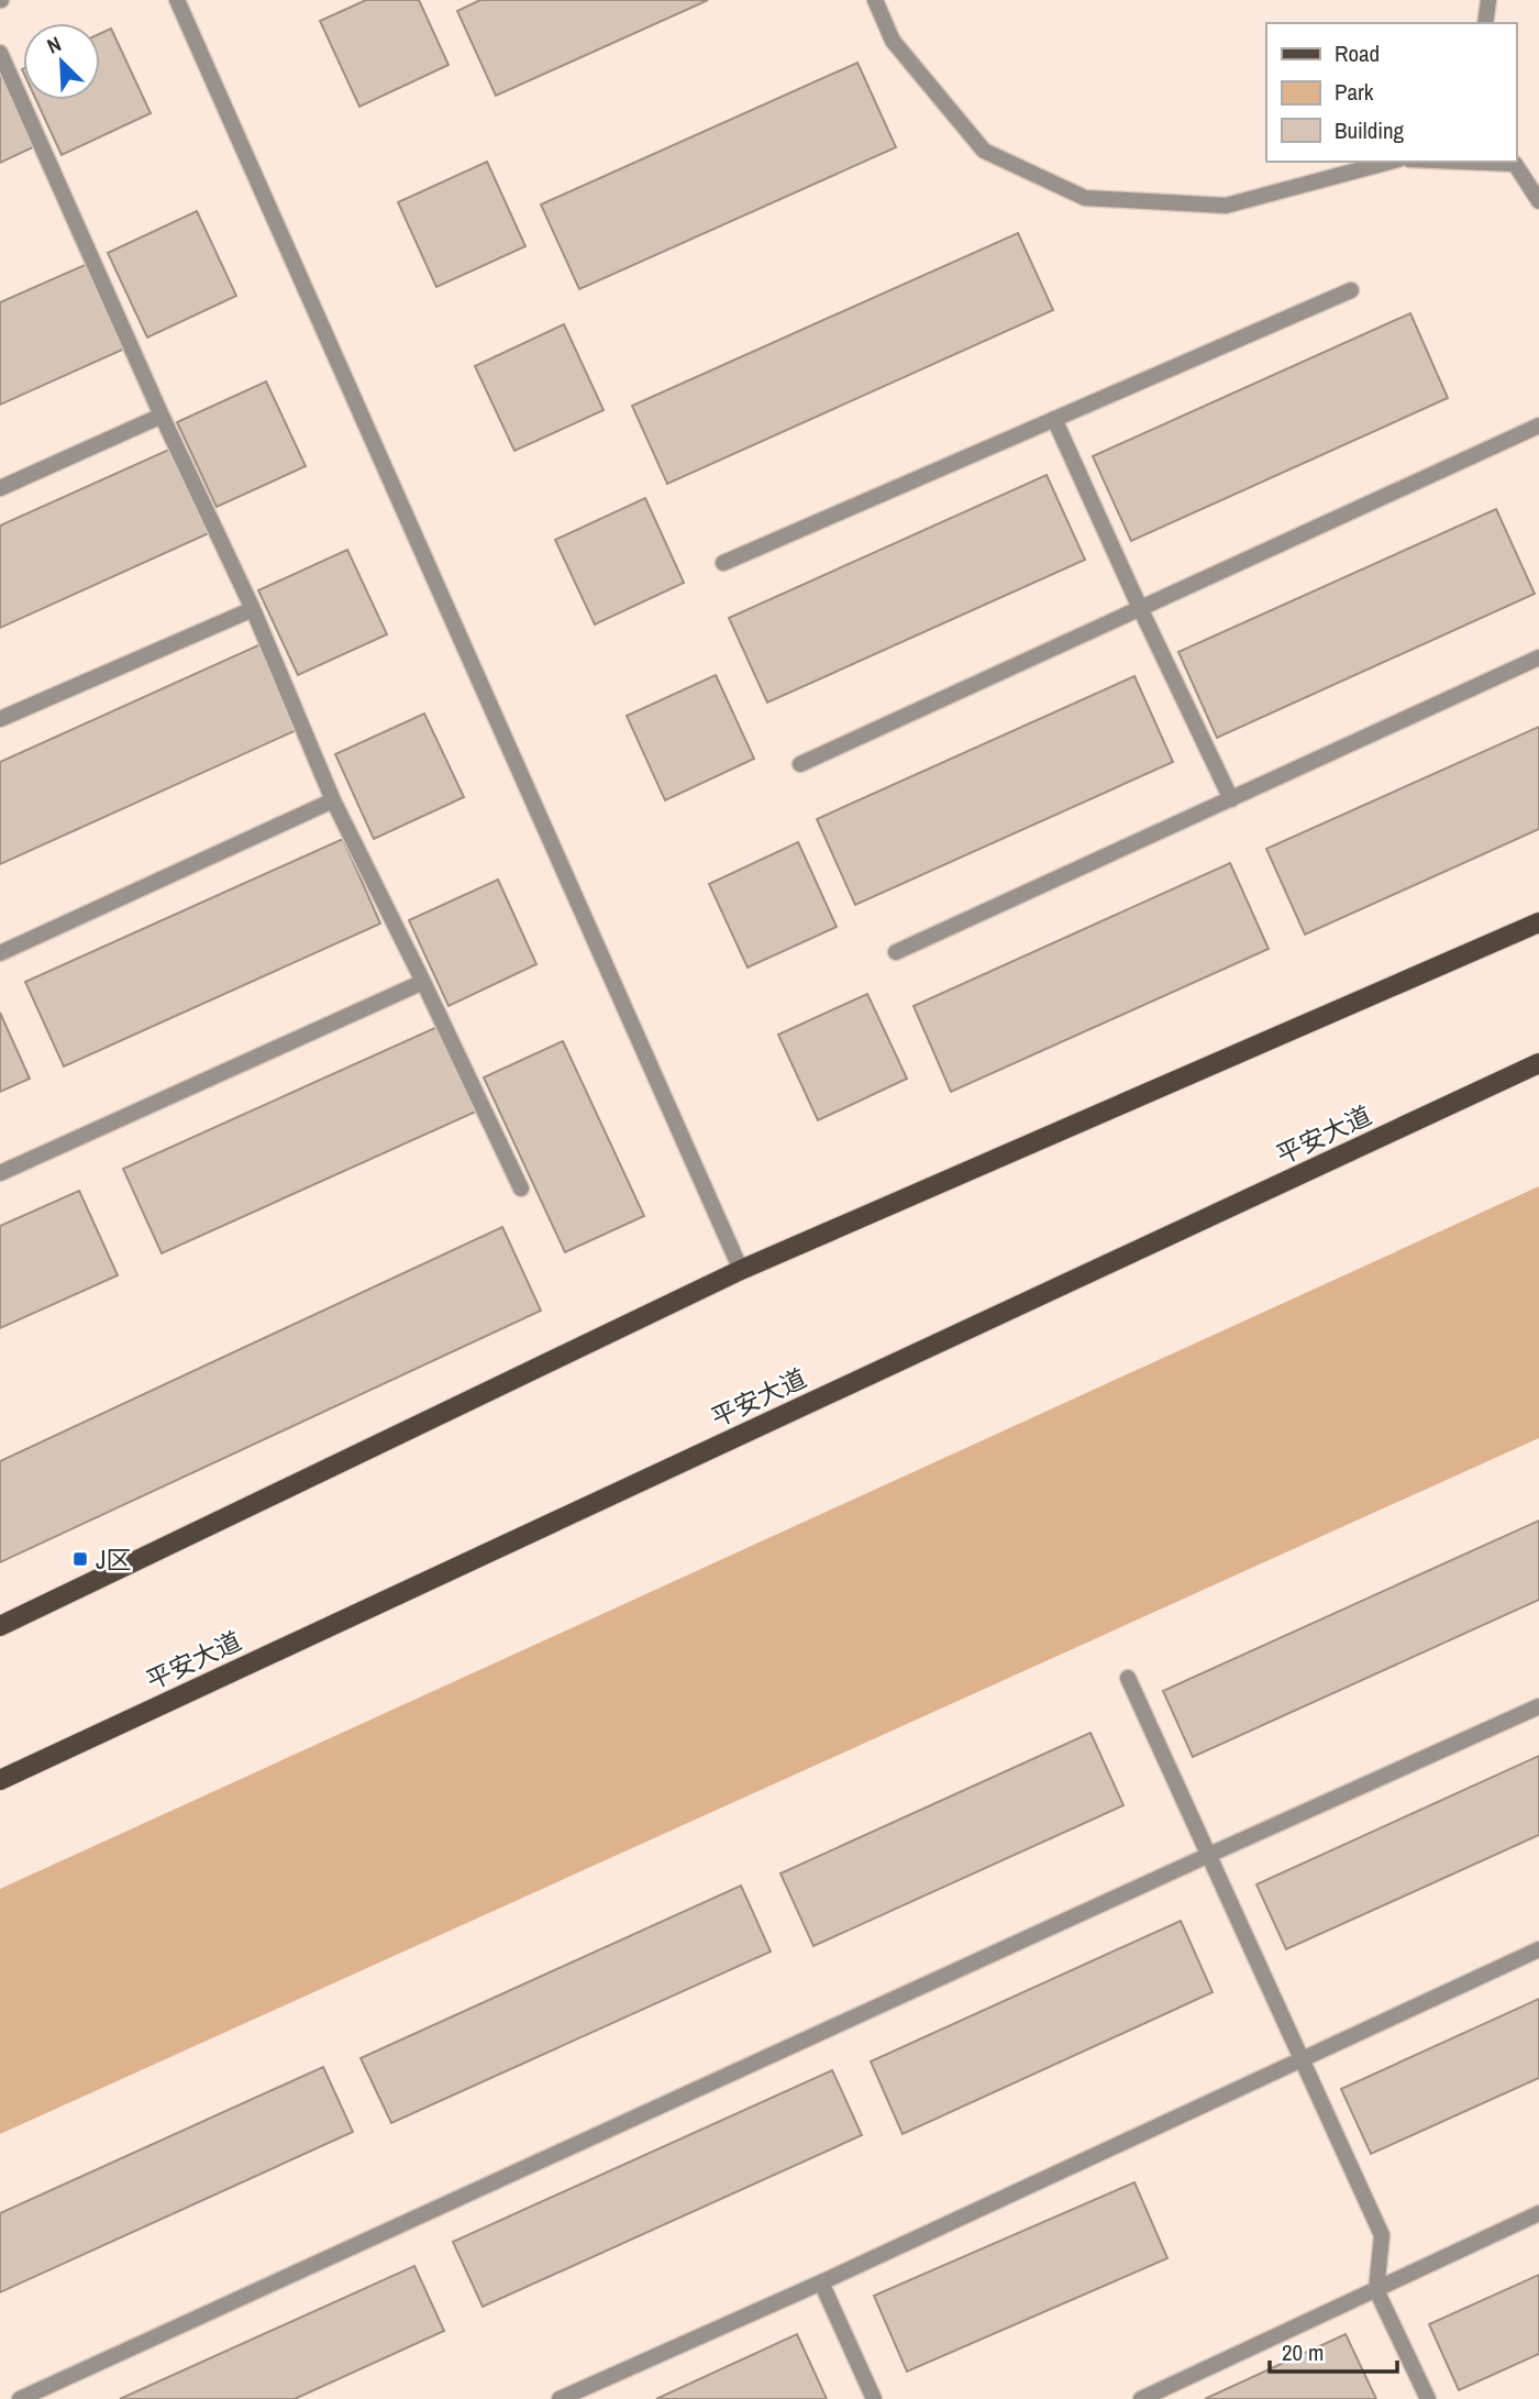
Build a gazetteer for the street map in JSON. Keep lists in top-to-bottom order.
{
  "streets": {
    "main road": ["平安大道"]
  },
  "places": {
    "transit": ["J区"]
  },
  "legend": ["Road", "Park", "Building"],
  "scale_bar": "20 m",
  "north": "top left"
}
